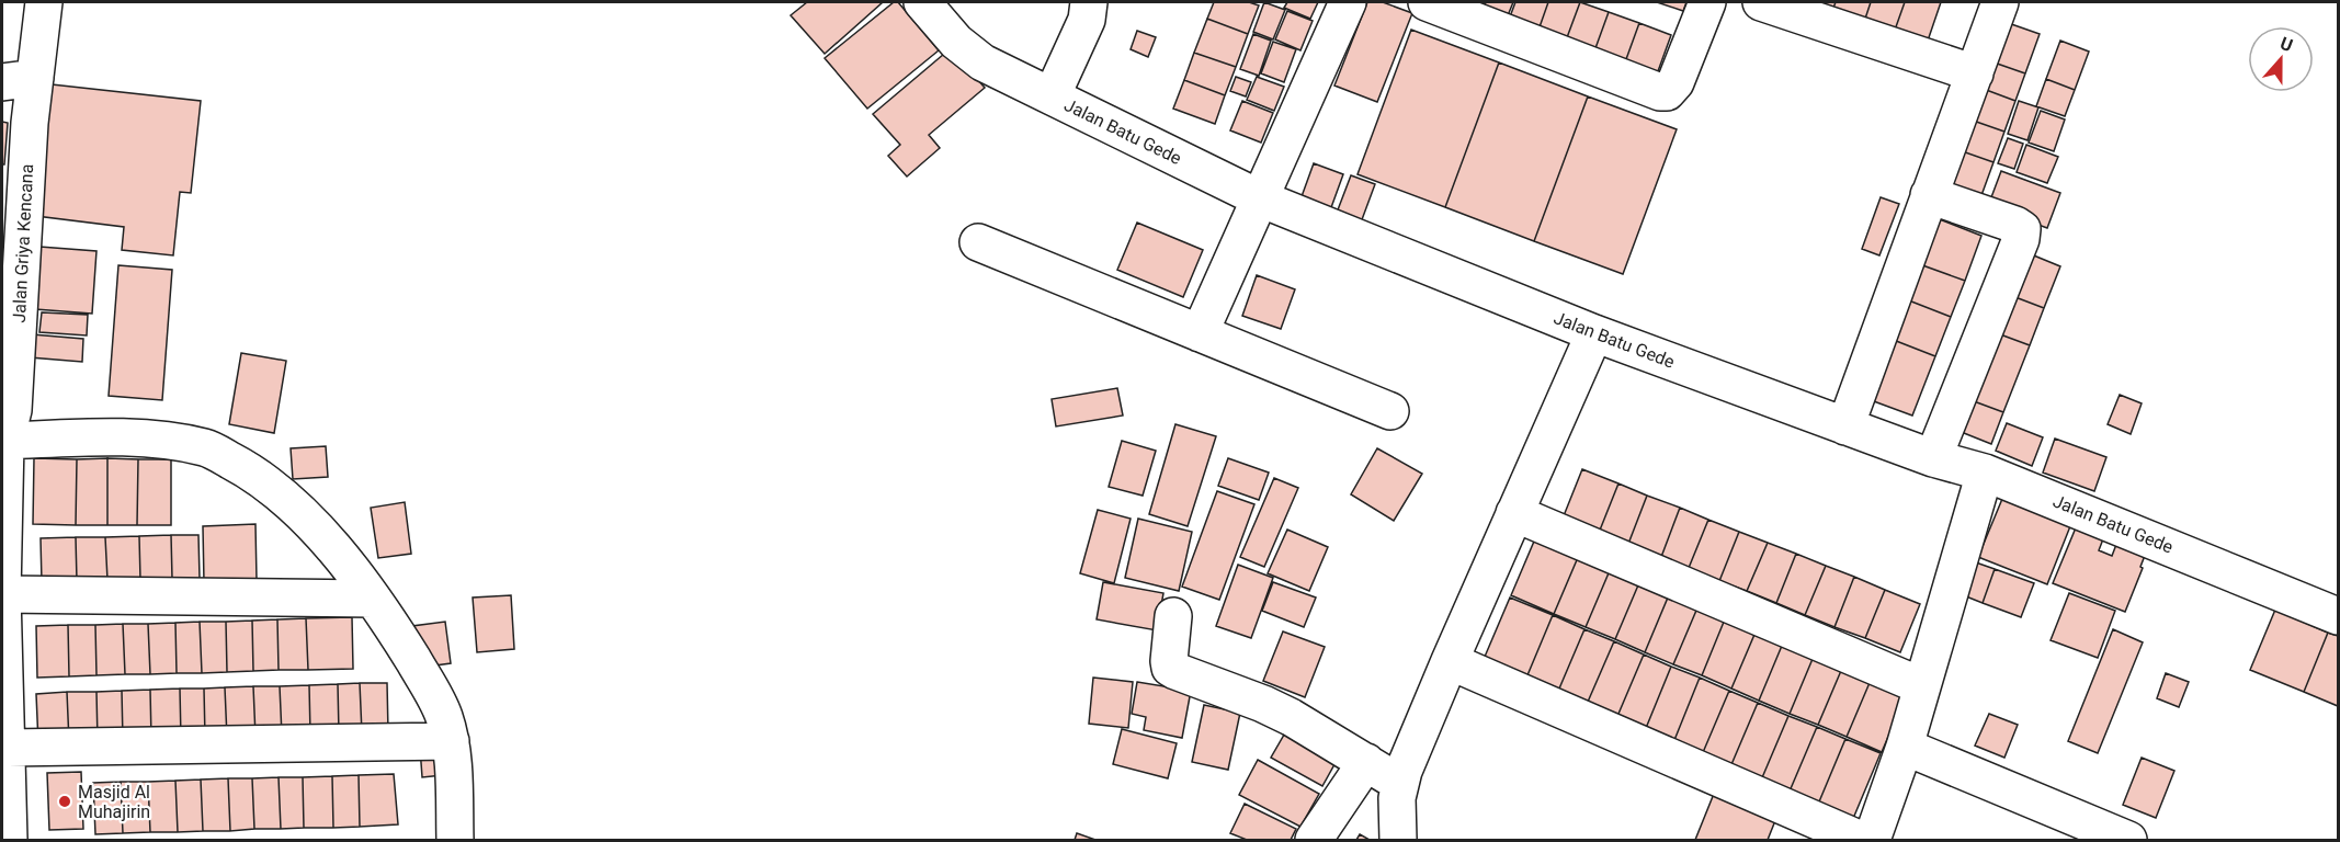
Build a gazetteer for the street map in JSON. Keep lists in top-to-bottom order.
{
  "streets": {
    "street": ["Jalan Batu Gede", "Jalan Griya Kencana"]
  },
  "places": ["Masjid Al Muhajirin"],
  "north": "top"
}
